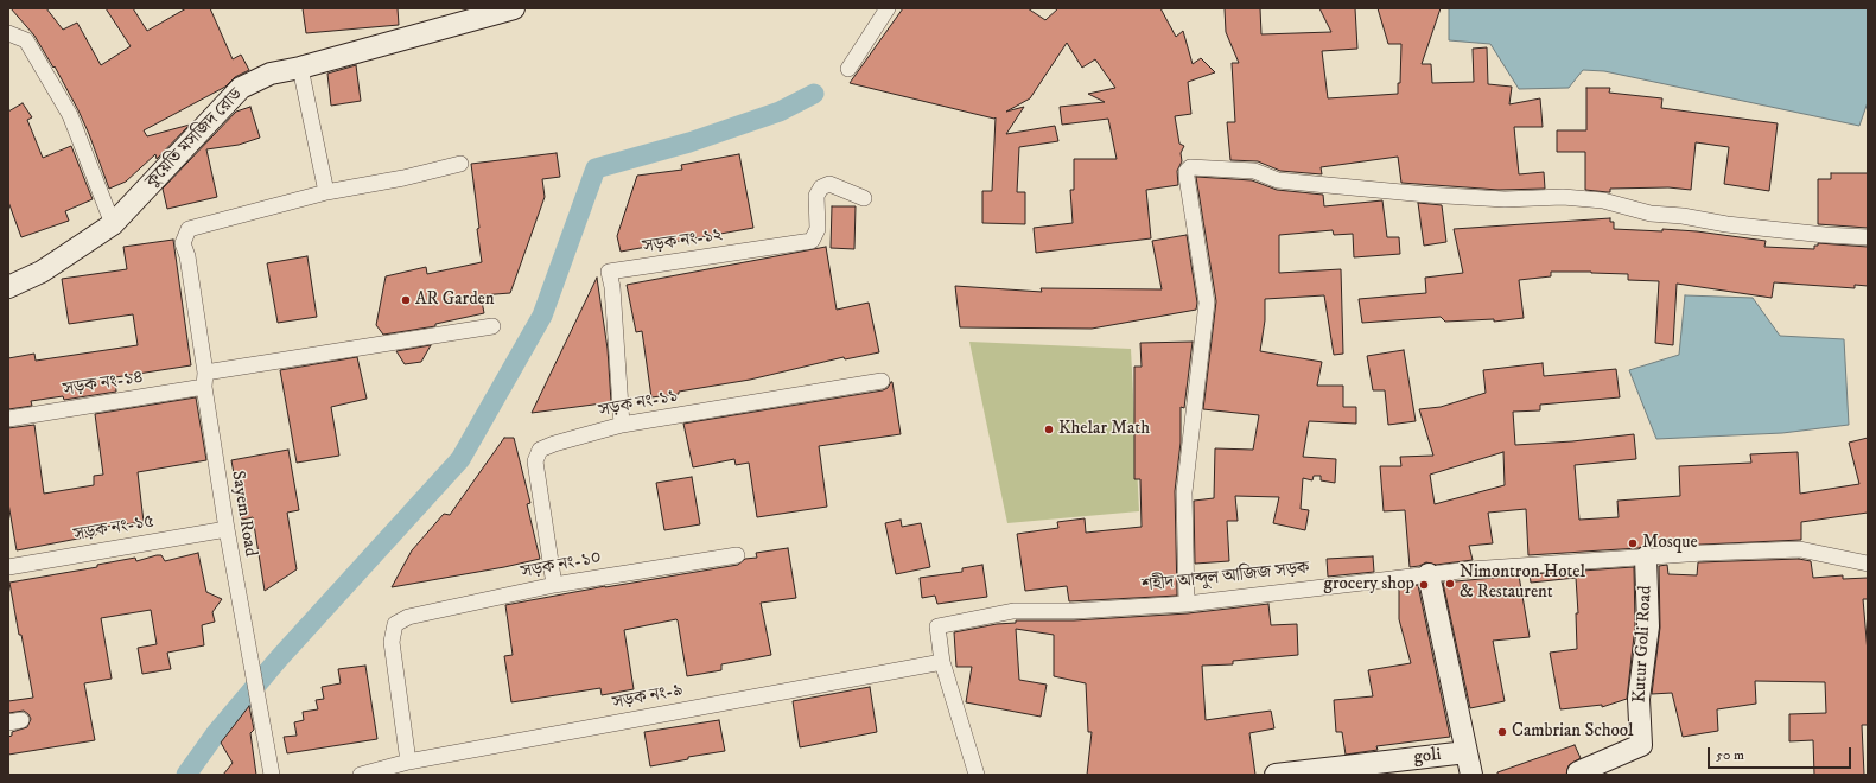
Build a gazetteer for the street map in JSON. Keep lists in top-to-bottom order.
{
  "streets": {
    "street": [
      "কুয়েতি মসজিদ রোড",
      "সড়ক নং-১২",
      "সড়ক নং-১৪",
      "সড়ক নং-১১",
      "Sayem Road",
      "সড়ক নং-১৫",
      "সড়ক নং-১০",
      "শহীদ আব্দুল আজিজ সড়ক",
      "Kutur Goli Road",
      "সড়ক নং-৯",
      "goli"
    ]
  },
  "crossings": [
    ["সড়ক নং-১২", "সড়ক নং-১১"],
    ["সড়ক নং-১৪", "Sayem Road"],
    ["সড়ক নং-১১", "সড়ক নং-১০"],
    ["Sayem Road", "সড়ক নং-১৫"],
    ["সড়ক নং-১০", "সড়ক নং-৯"],
    ["শহীদ আব্দুল আজিজ সড়ক", "Kutur Goli Road"],
    ["শহীদ আব্দুল আজিজ সড়ক", "সড়ক নং-৯"]
  ],
  "places": [
    "AR Garden",
    "Khelar Math",
    "Mosque",
    "Nimontron Hotel & Restaurent",
    "grocery shop",
    "Cambrian School"
  ],
  "scale_bar": "50 m"
}
